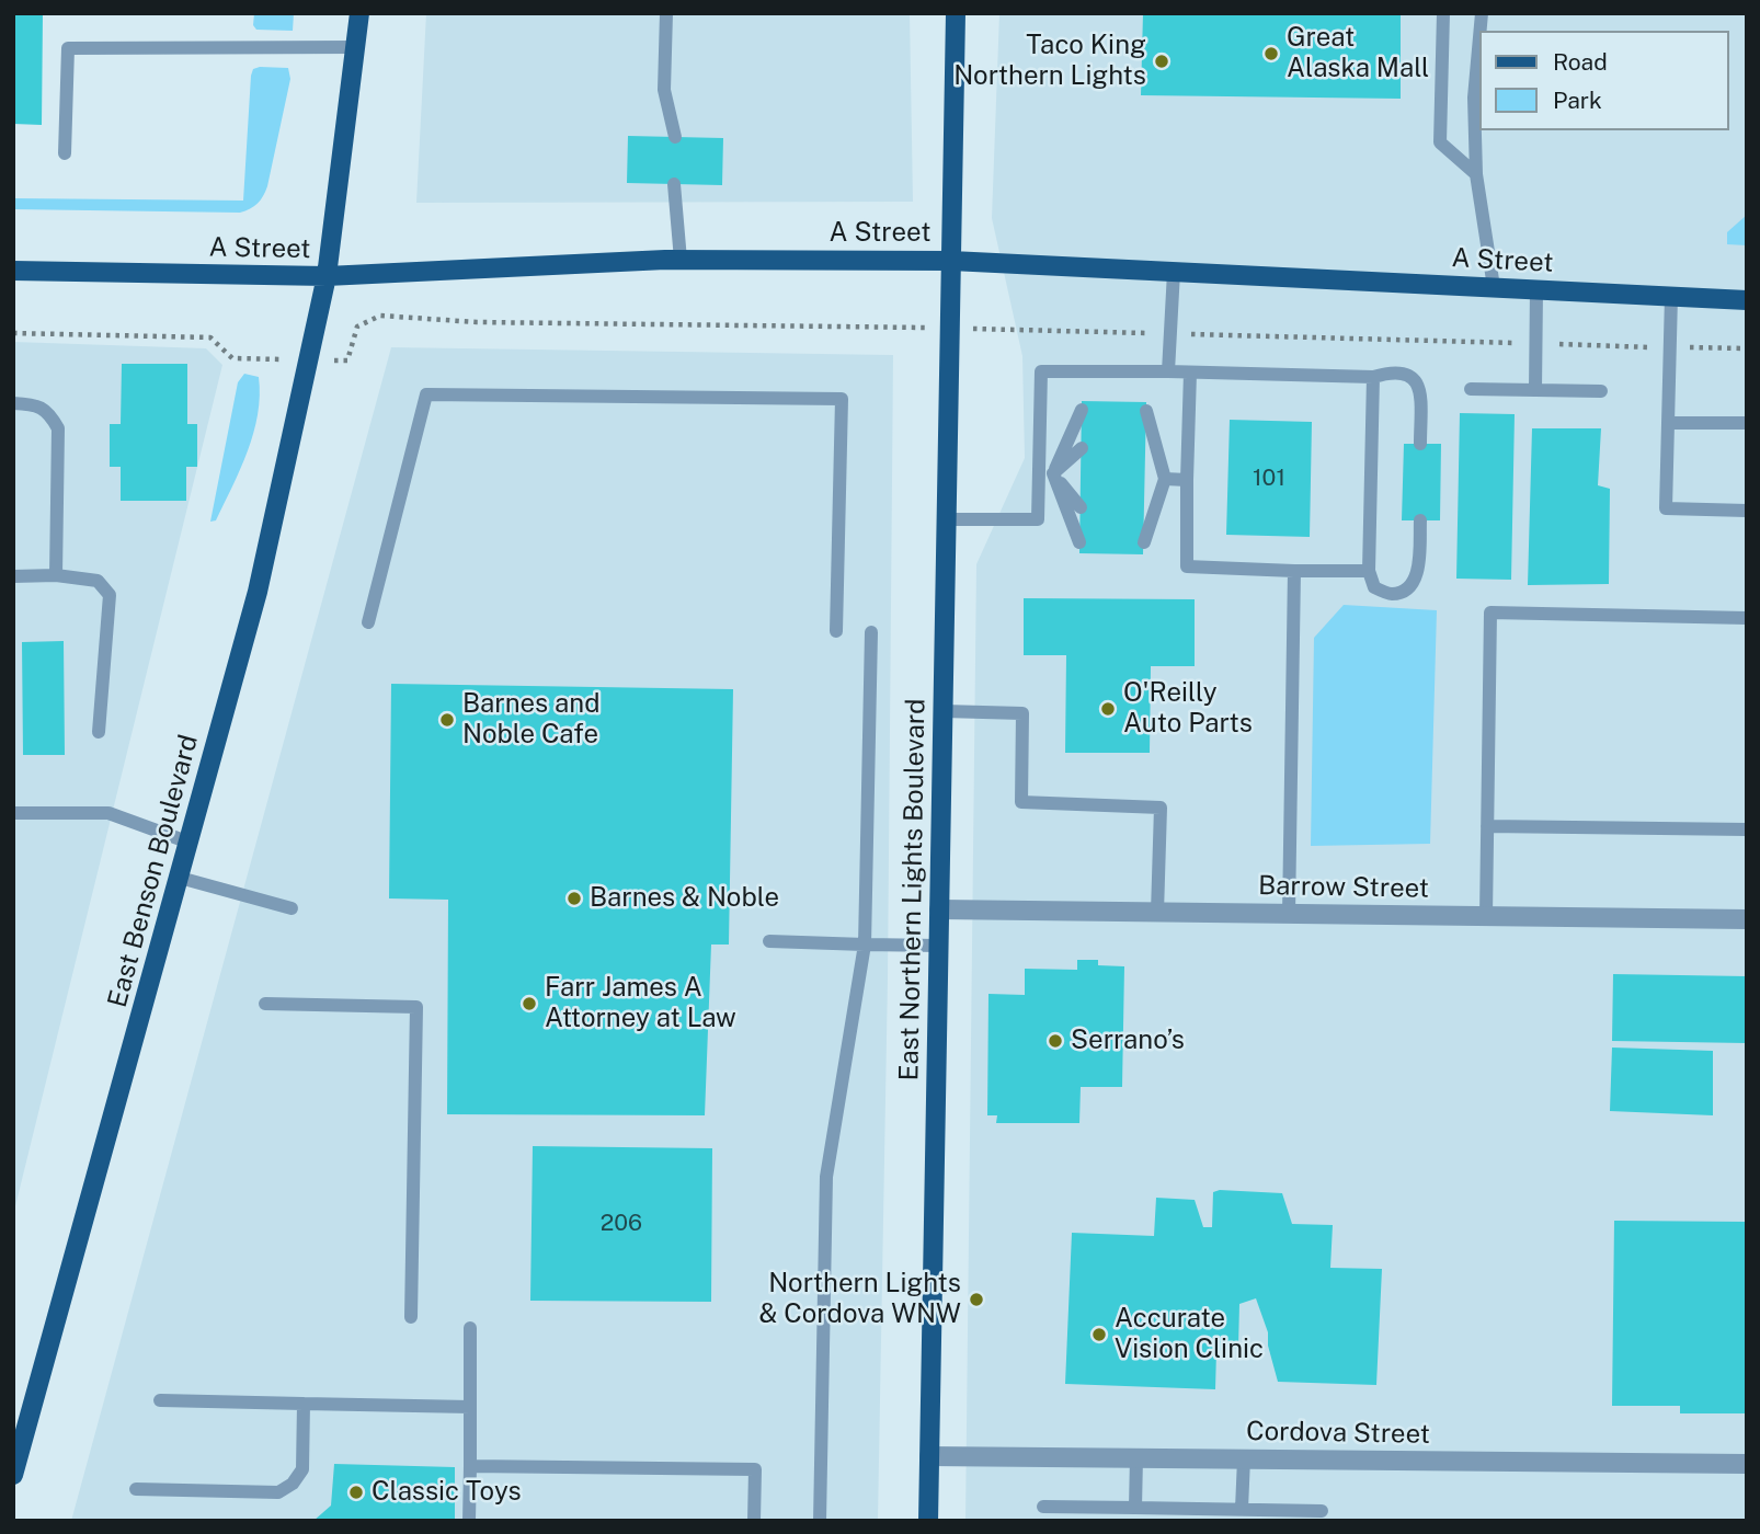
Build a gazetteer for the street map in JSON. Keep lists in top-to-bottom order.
{
  "streets": {
    "main road": ["A Street", "East Benson Boulevard", "East Northern Lights Boulevard"],
    "street": ["Barrow Street", "Cordova Street"]
  },
  "crossings": [
    ["A Street", "East Benson Boulevard"],
    ["A Street", "East Northern Lights Boulevard"],
    ["Barrow Street", "East Northern Lights Boulevard"],
    ["East Northern Lights Boulevard", "Cordova Street"]
  ],
  "places": [
    "Great Alaska Mall",
    "Taco King Northern Lights",
    "O'Reilly Auto Parts",
    "Barnes and Noble Cafe",
    "Barnes & Noble",
    "Farr James A Attorney at Law",
    "Serrano’s",
    "Northern Lights & Cordova WNW",
    "Accurate Vision Clinic",
    "Classic Toys"
  ],
  "house_numbers": ["101", "206"],
  "legend": ["Road", "Park"]
}
